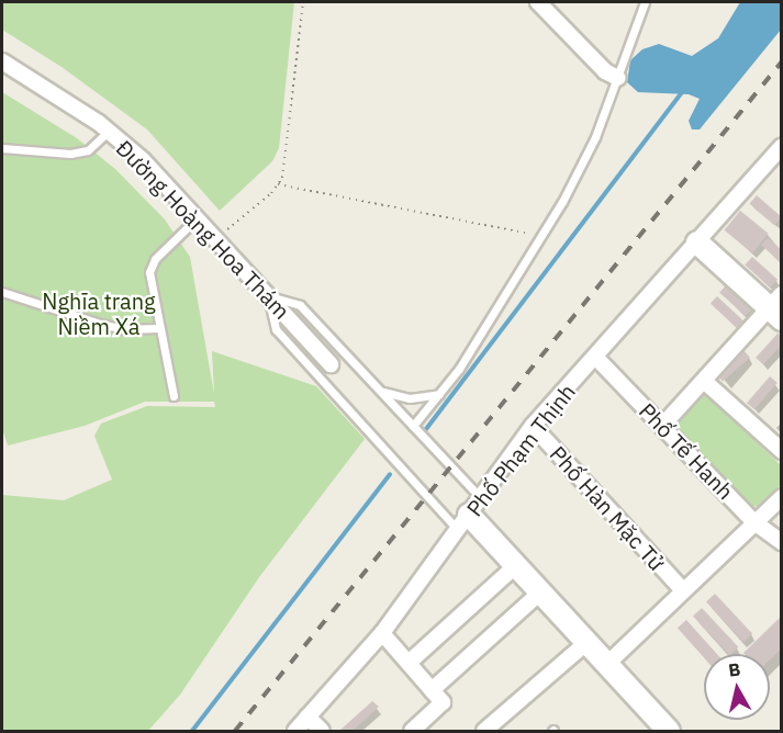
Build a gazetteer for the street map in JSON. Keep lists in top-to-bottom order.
{
  "streets": {
    "street": [
      "Đường Hoàng Hoa Thám",
      "Phố Phạm Thịnh",
      "Phố Tế Hanh",
      "Phố Hàn Mặc Tử"
    ]
  },
  "crossings": [
    ["Phố Phạm Thịnh", "Phố Tế Hanh"],
    ["Phố Phạm Thịnh", "Phố Hàn Mặc Tử"]
  ],
  "parks": ["Nghĩa trang Niềm Xá"],
  "north": "top"
}
